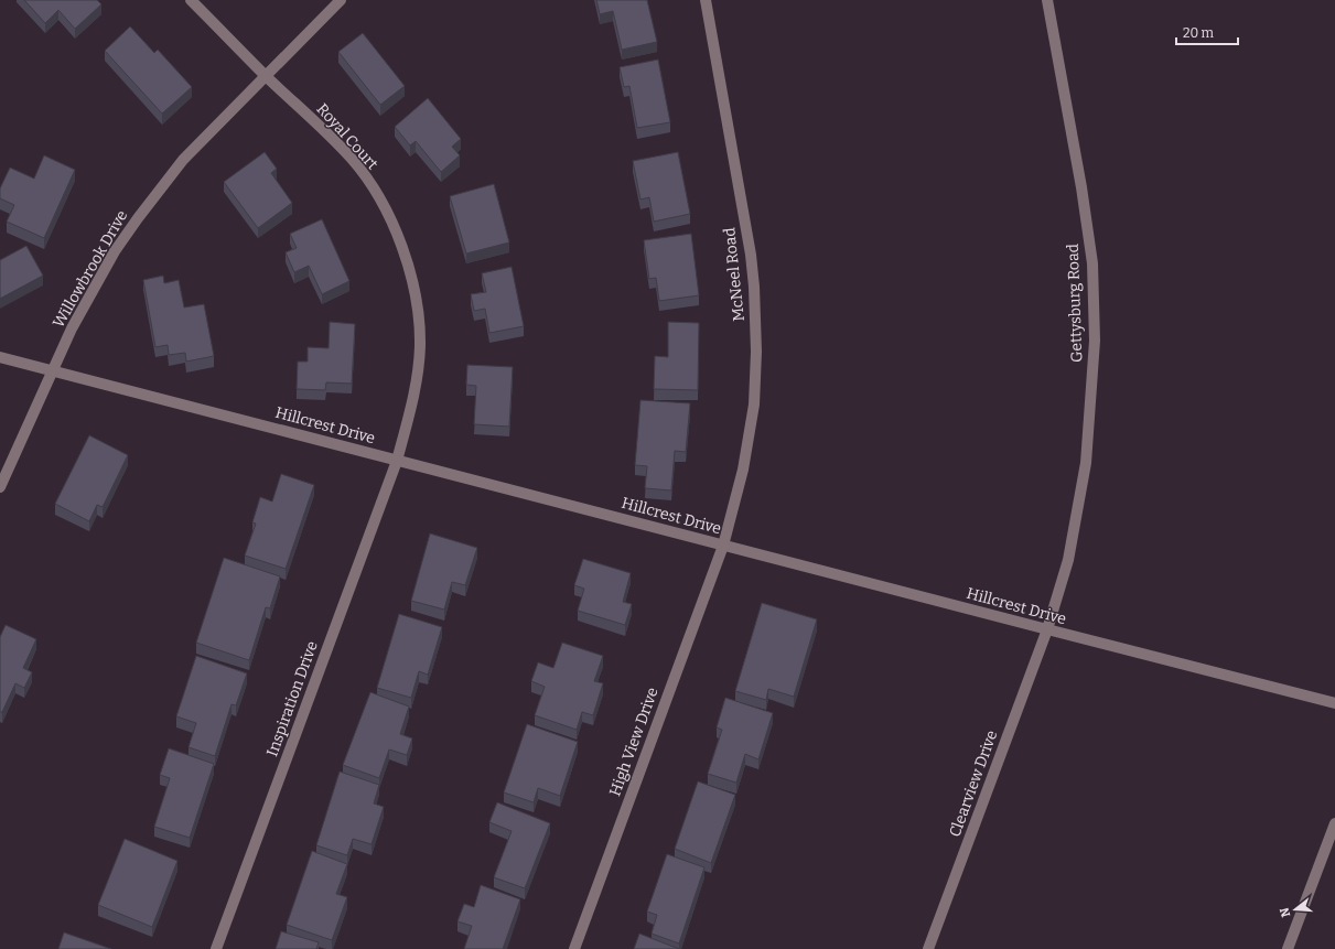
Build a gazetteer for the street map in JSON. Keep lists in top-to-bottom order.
{
  "streets": {
    "street": [
      "Royal Court",
      "Willowbrook Drive",
      "McNeel Road",
      "Gettysburg Road",
      "Hillcrest Drive",
      "Inspiration Drive",
      "High View Drive",
      "Clearview Drive"
    ]
  },
  "crossings": [
    ["Royal Court", "Willowbrook Drive"],
    ["Royal Court", "Hillcrest Drive"],
    ["Royal Court", "Inspiration Drive"],
    ["Willowbrook Drive", "Hillcrest Drive"],
    ["McNeel Road", "Hillcrest Drive"],
    ["McNeel Road", "High View Drive"],
    ["Gettysburg Road", "Hillcrest Drive"],
    ["Gettysburg Road", "Clearview Drive"],
    ["Hillcrest Drive", "Inspiration Drive"],
    ["Hillcrest Drive", "High View Drive"],
    ["Hillcrest Drive", "Clearview Drive"]
  ],
  "scale_bar": "20 m",
  "north": "left"
}
